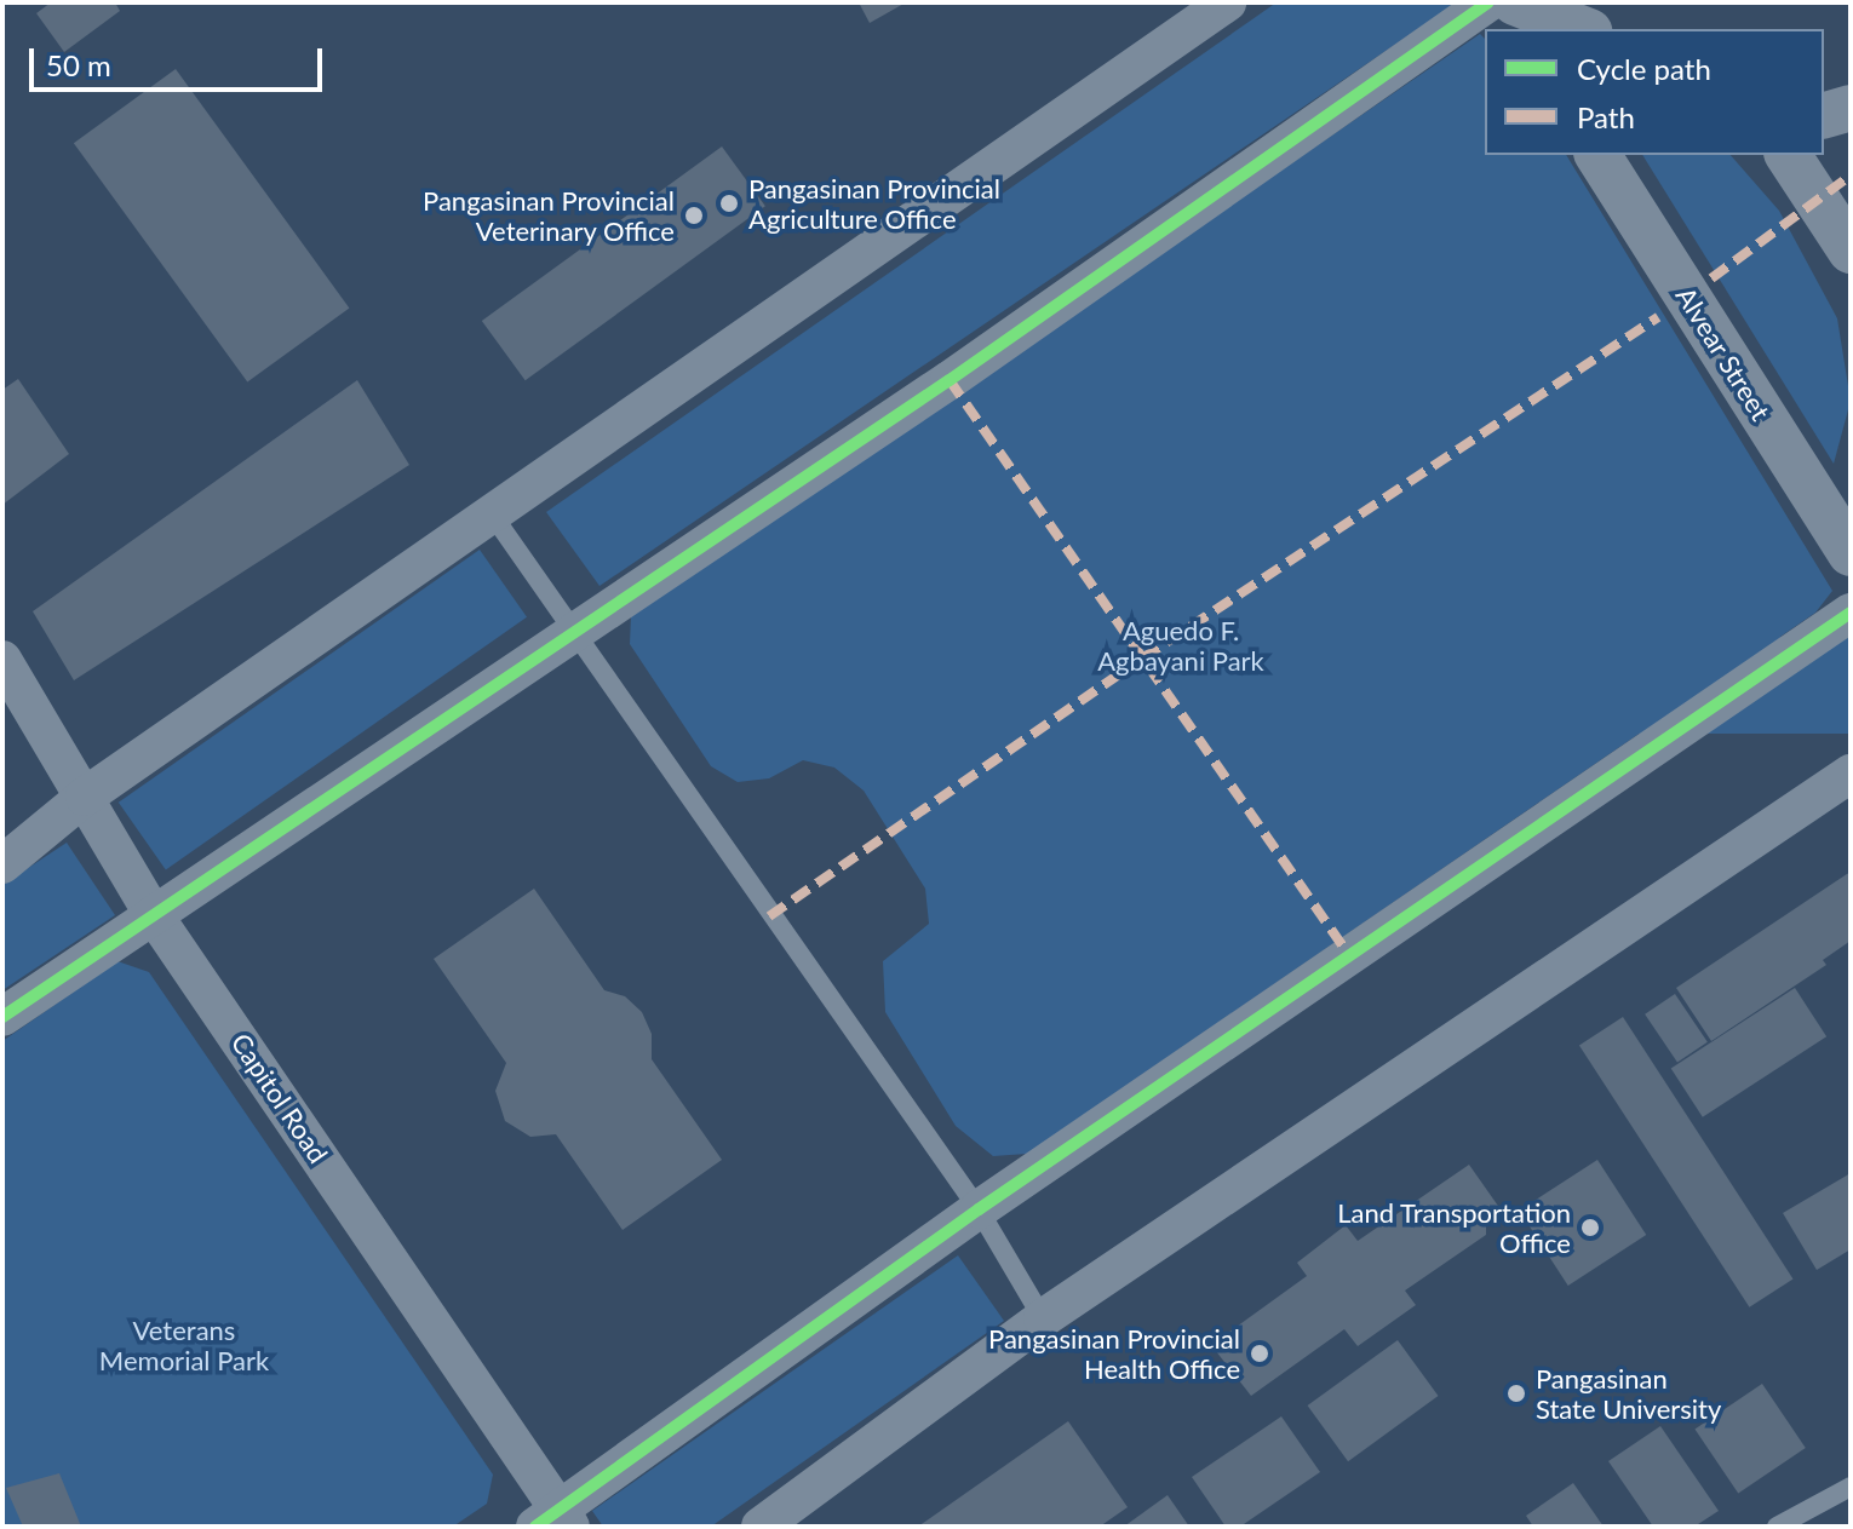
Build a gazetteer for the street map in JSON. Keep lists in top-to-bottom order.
{
  "streets": {
    "street": ["Alvear Street", "Capitol Road"]
  },
  "parks": ["Aguedo F. Agbayani Park", "Veterans Memorial Park"],
  "places": [
    "Pangasinan Provincial Agriculture Office",
    "Pangasinan Provincial Veterinary Office",
    "Land Transportation Office",
    "Pangasinan Provincial Health Office",
    "Pangasinan State University"
  ],
  "legend": ["Cycle path", "Path"],
  "scale_bar": "50 m"
}
